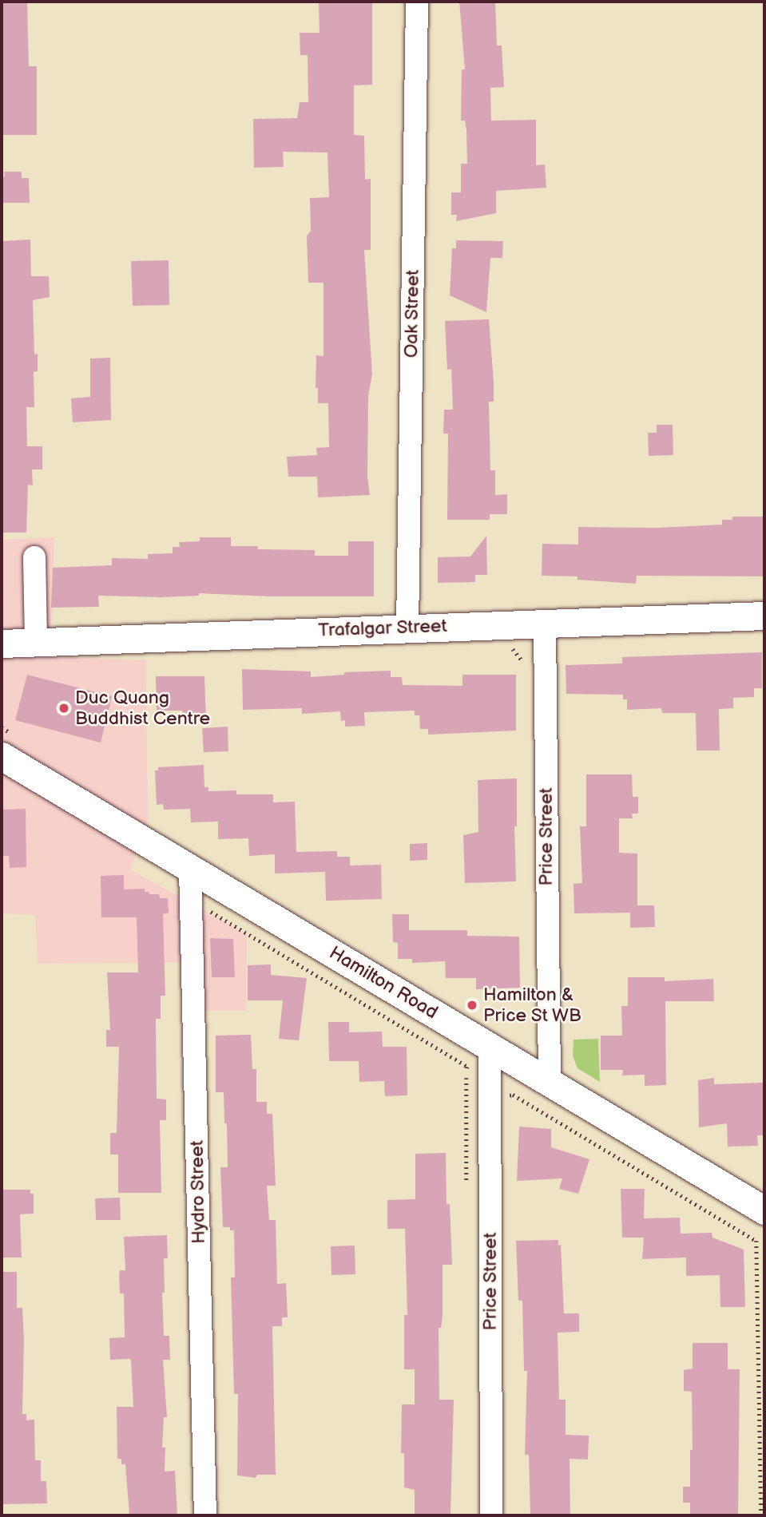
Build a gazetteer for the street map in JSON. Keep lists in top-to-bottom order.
{
  "streets": {
    "main road": ["Trafalgar Street", "Hamilton Road"],
    "street": ["Oak Street", "Price Street", "Hydro Street"]
  },
  "crossings": [
    ["Oak Street", "Trafalgar Street"],
    ["Trafalgar Street", "Price Street"],
    ["Price Street", "Hamilton Road"],
    ["Hamilton Road", "Hydro Street"]
  ],
  "places": ["Duc Quang Buddhist Centre", "Hamilton & Price St WB"]
}
